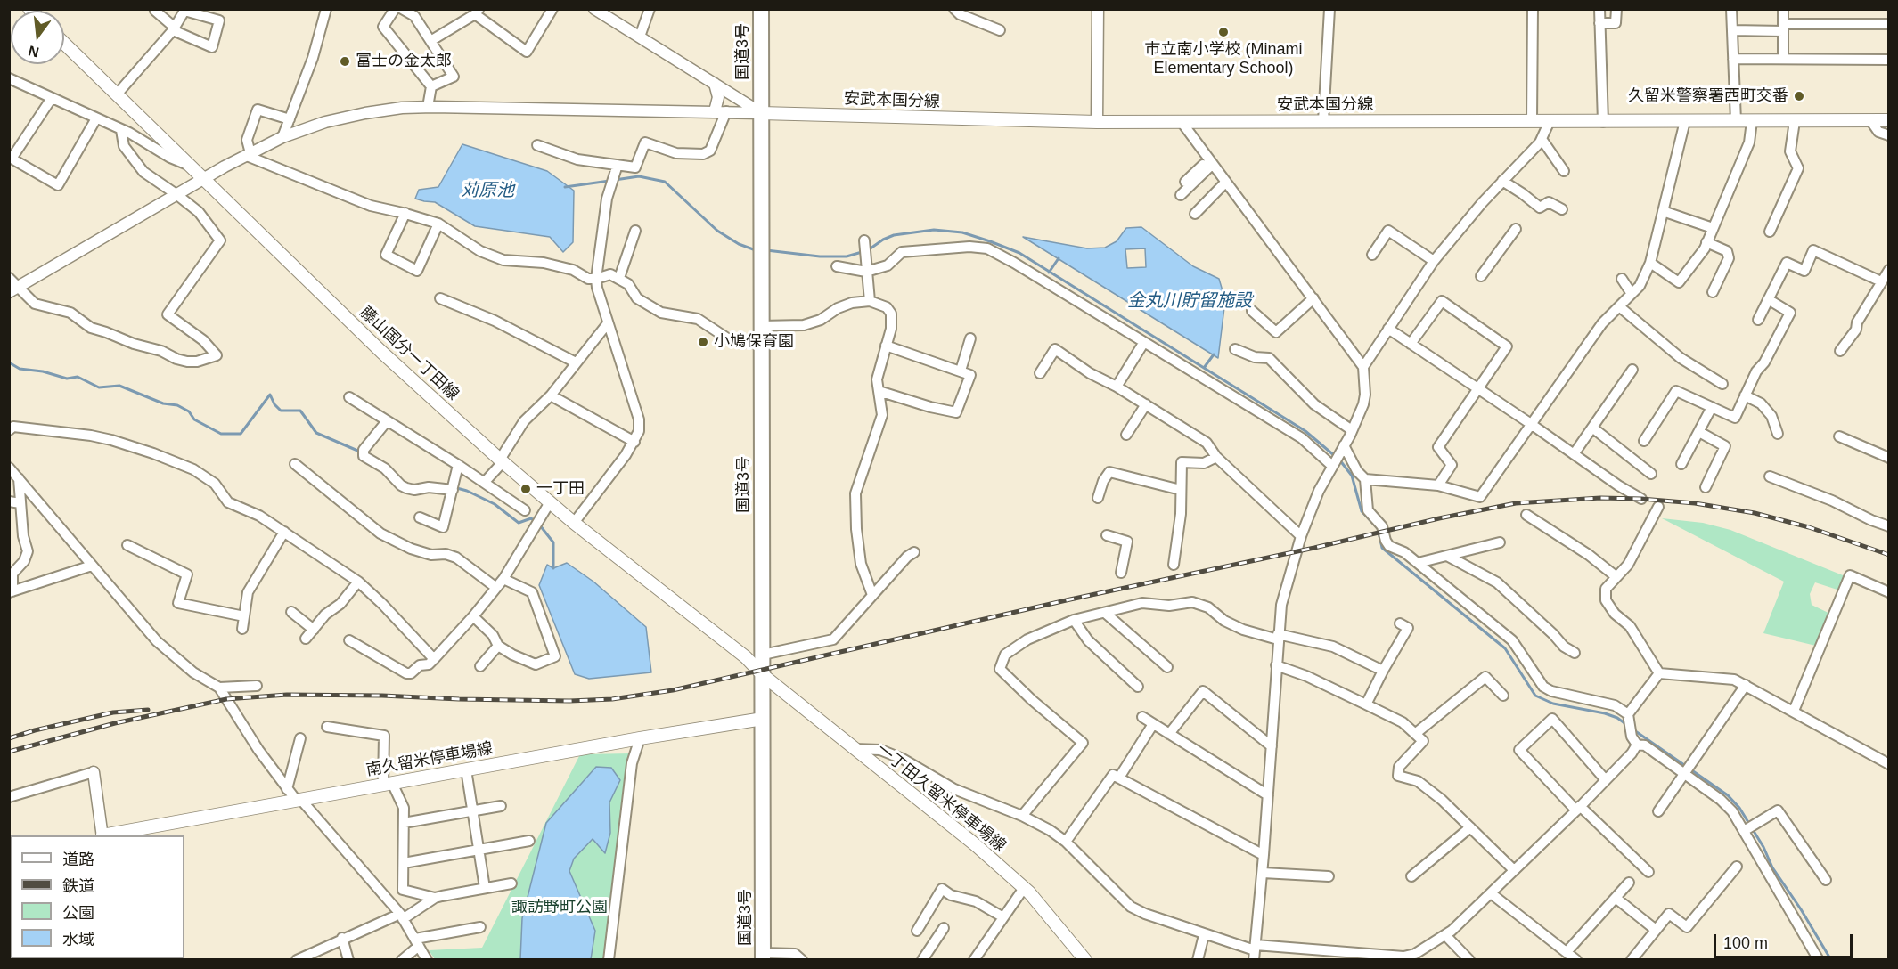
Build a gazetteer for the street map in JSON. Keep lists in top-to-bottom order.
{
  "streets": {
    "highway": ["国道3号"],
    "main road": [
      "安武本国分線",
      "藤山国分一丁田線",
      "南久留米停車場線",
      "一丁田久留米停車場線"
    ]
  },
  "crossings": [
    ["国道3号", "安武本国分線"],
    ["国道3号", "藤山国分一丁田線"],
    ["国道3号", "南久留米停車場線"],
    ["国道3号", "一丁田久留米停車場線"],
    ["藤山国分一丁田線", "一丁田久留米停車場線"]
  ],
  "water": ["苅原池", "金丸川貯留施設"],
  "parks": ["諏訪野町公園"],
  "places": [
    "市立南小学校 (Minami Elementary School)",
    "富士の金太郎",
    "久留米警察署西町交番",
    "小鳩保育園",
    "一丁田"
  ],
  "legend": [
    "道路",
    "鉄道",
    "公園",
    "水域"
  ],
  "scale_bar": "100 m",
  "north": "bottom"
}
